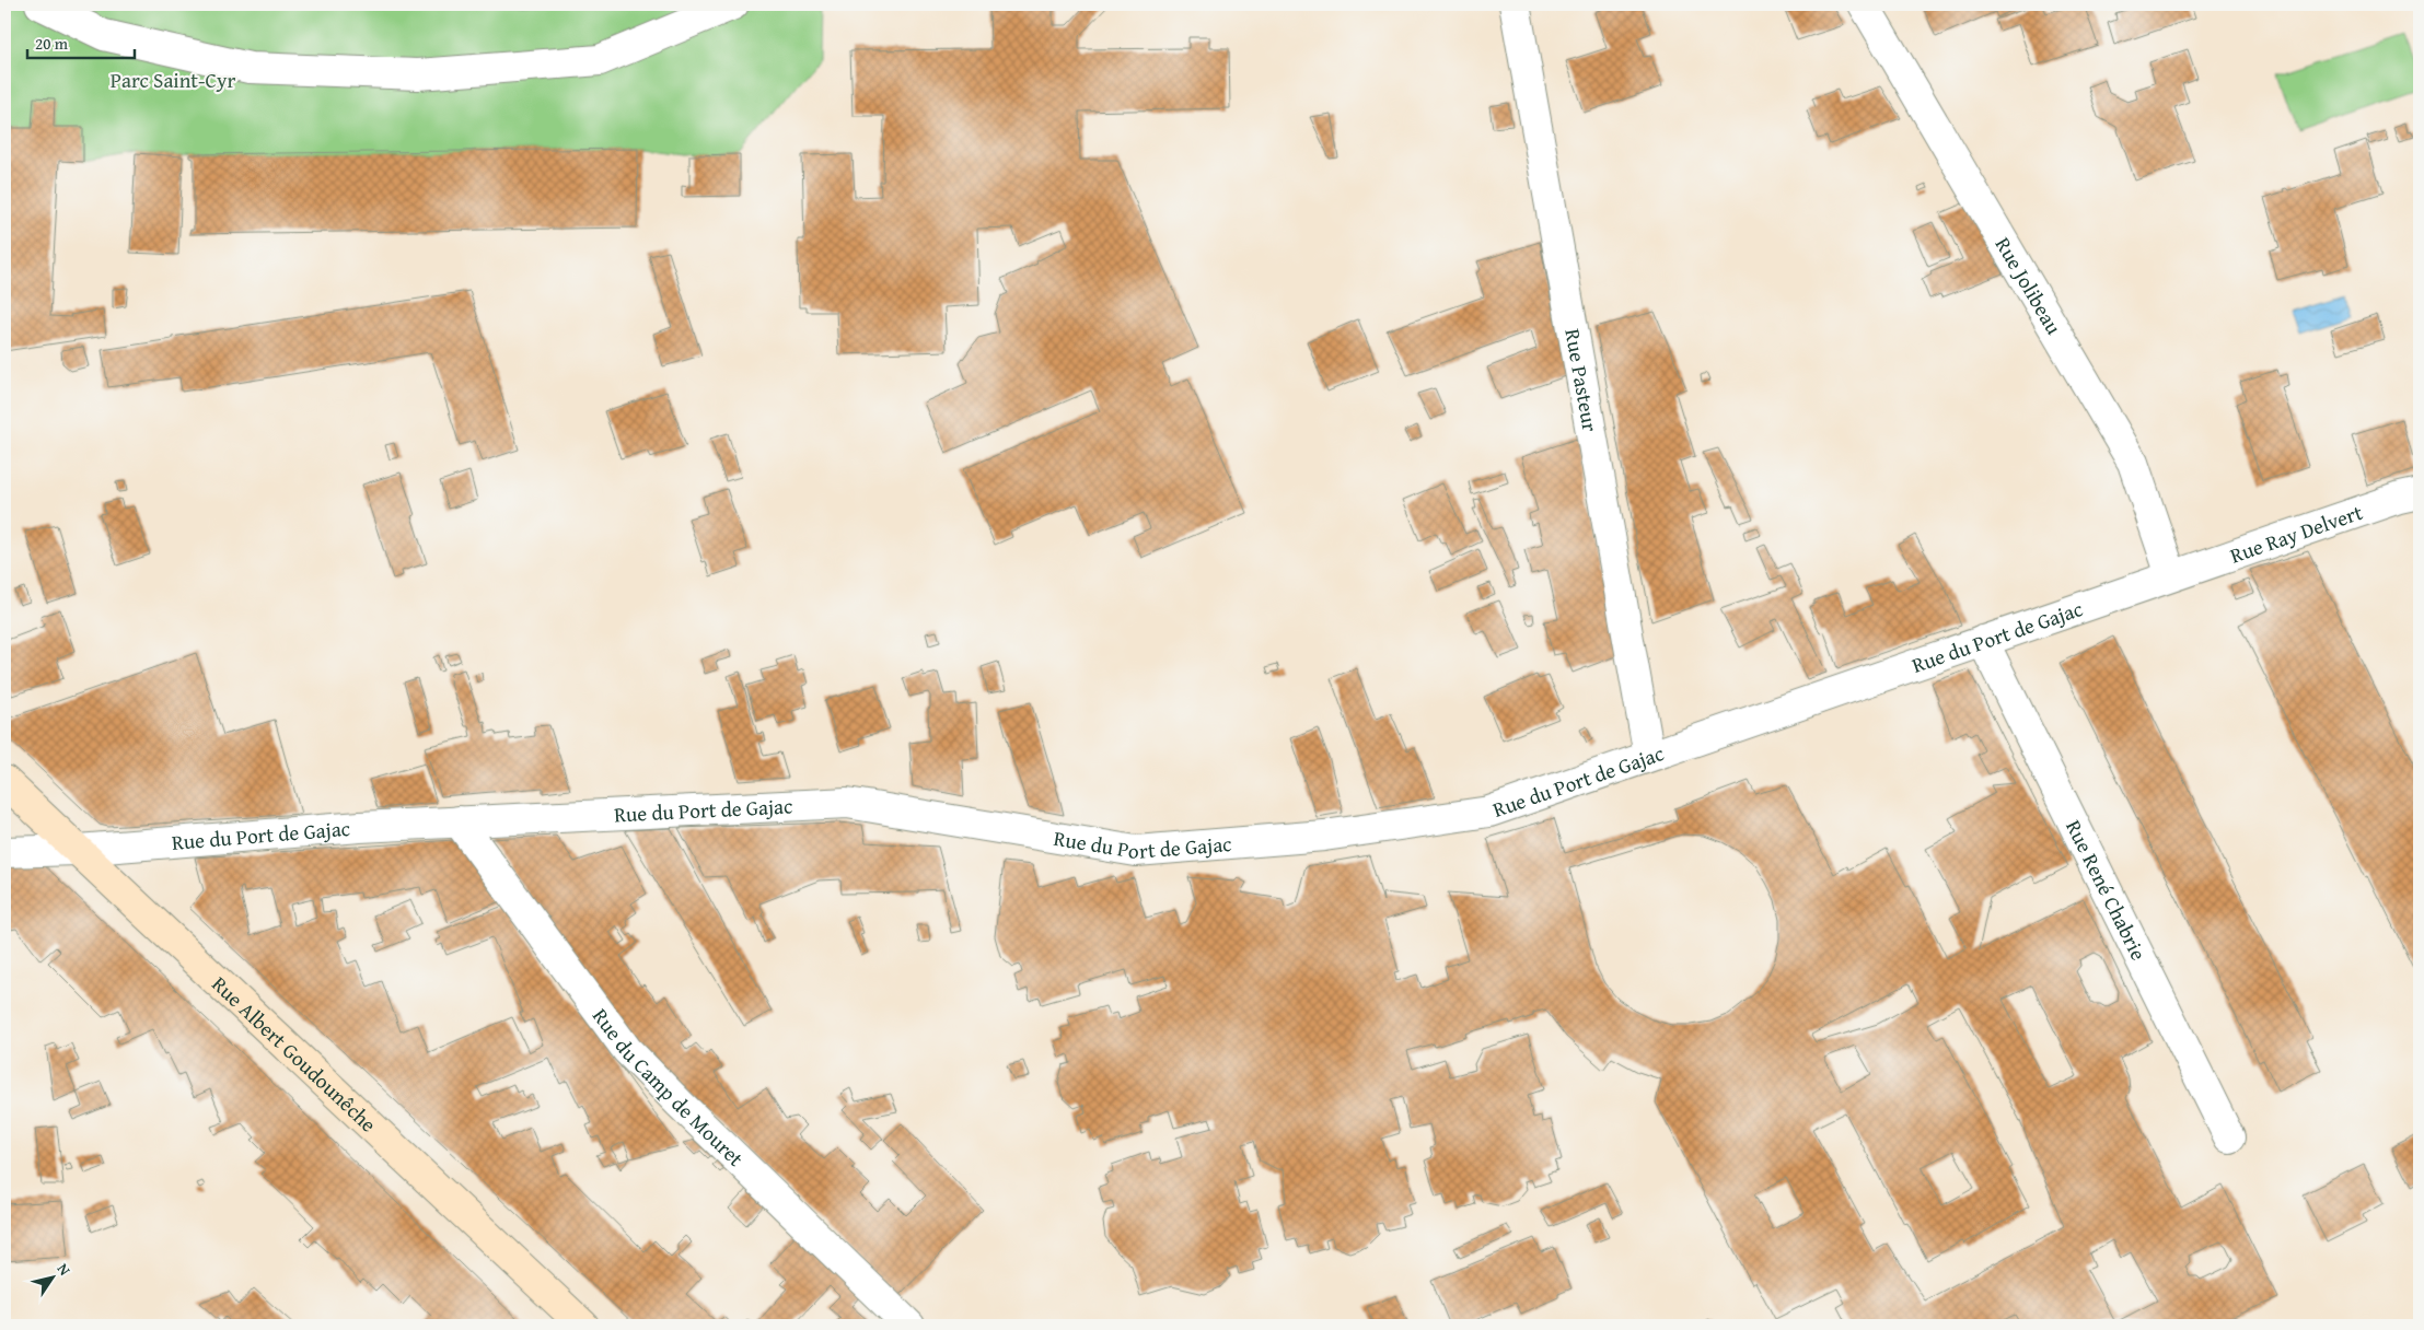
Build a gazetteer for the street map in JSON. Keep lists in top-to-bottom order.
{
  "streets": {
    "main road": ["Rue Albert Goudounêche"],
    "street": [
      "Rue Jolibeau",
      "Rue Pasteur",
      "Rue Ray Delvert",
      "Rue du Port de Gajac",
      "Rue René Chabrie",
      "Rue du Camp de Mouret"
    ]
  },
  "crossings": [
    ["Rue Jolibeau", "Rue Ray Delvert"],
    ["Rue Jolibeau", "Rue du Port de Gajac"],
    ["Rue Pasteur", "Rue du Port de Gajac"],
    ["Rue Ray Delvert", "Rue du Port de Gajac"],
    ["Rue du Port de Gajac", "Rue René Chabrie"],
    ["Rue du Port de Gajac", "Rue Albert Goudounêche"],
    ["Rue du Port de Gajac", "Rue du Camp de Mouret"]
  ],
  "parks": ["Parc Saint-Cyr"],
  "scale_bar": "20 m",
  "north": "top right"
}
